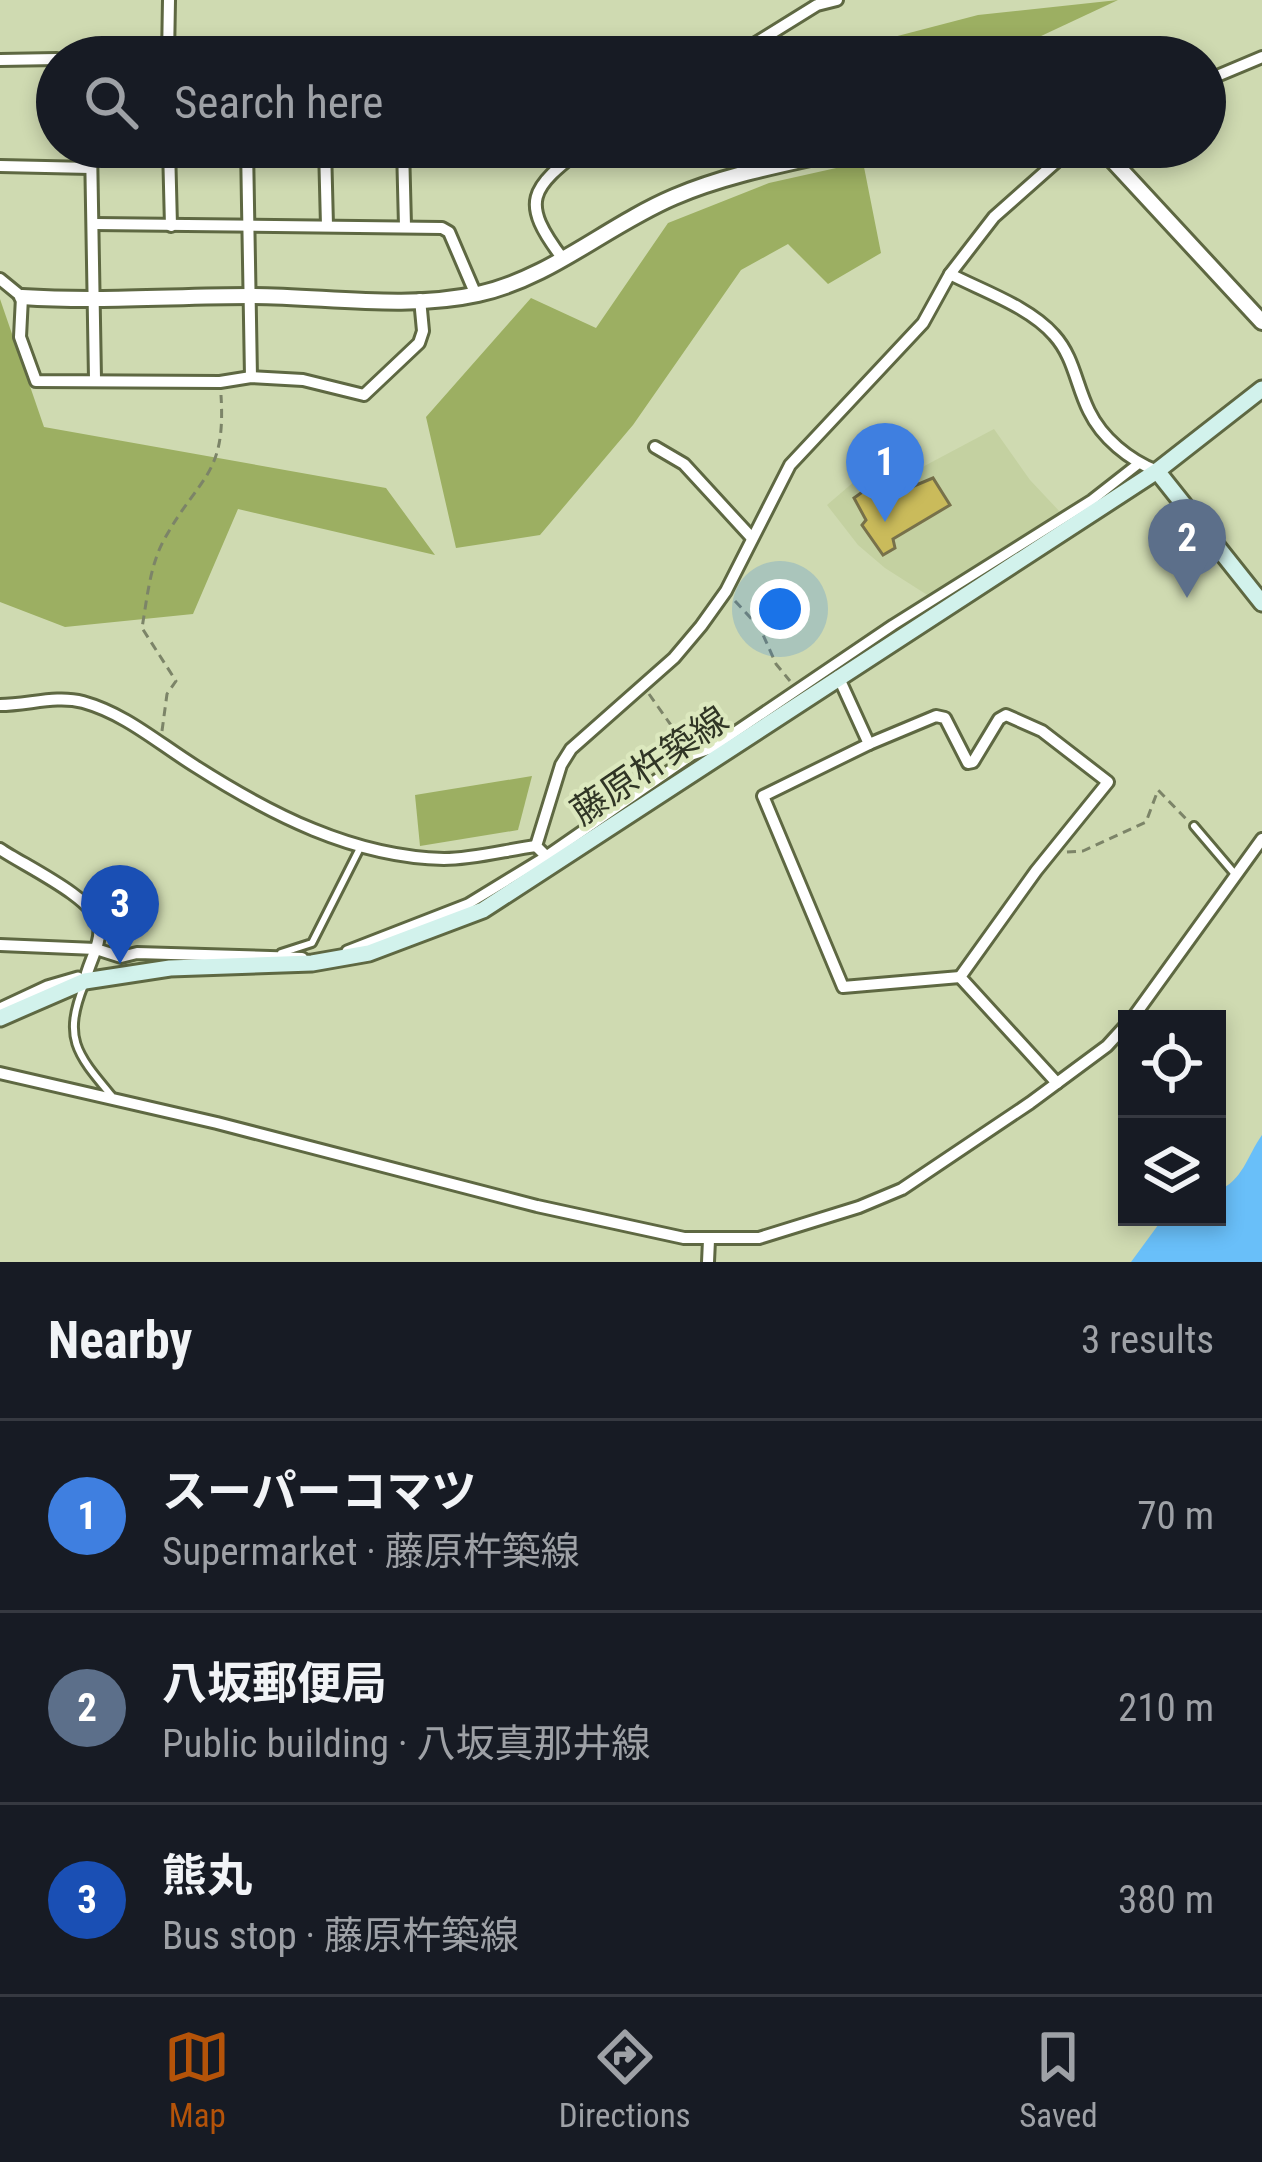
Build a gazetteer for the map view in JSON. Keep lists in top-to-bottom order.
{
  "streets": {
    "main road": ["藤原杵築線"]
  },
  "page": {
    "search": "Search here",
    "pins": ["1", "2", "3"],
    "heading": ["Nearby", "3 results"],
    "list": [
      {
        "mark": "1",
        "name": "スーパーコマツ",
        "note": "Supermarket · 藤原杵築線",
        "value": "70 m"
      },
      {
        "mark": "2",
        "name": "八坂郵便局",
        "note": "Public building · 八坂真那井線",
        "value": "210 m"
      },
      {
        "mark": "3",
        "name": "熊丸",
        "note": "Bus stop · 藤原杵築線",
        "value": "380 m"
      }
    ],
    "nav": ["Map", "Directions", "Saved"]
  }
}
